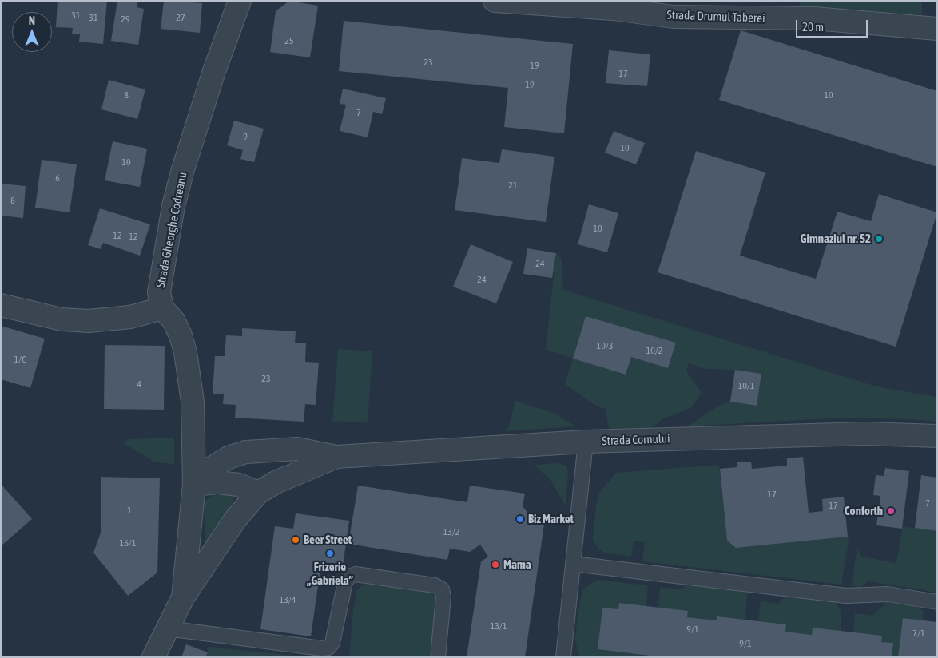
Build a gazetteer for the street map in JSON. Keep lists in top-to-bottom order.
{
  "streets": {
    "street": ["Strada Drumul Taberei", "Strada Gheorghe Codreanu", "Strada Cornului"]
  },
  "places": [
    "Gimnaziul nr. 52",
    "Conforth",
    "Biz Market",
    "Beer Street",
    "Frizerie „Gabriela”",
    "Mama"
  ],
  "house_numbers": [
    "31",
    "31",
    "27",
    "29",
    "25",
    "23",
    "19",
    "17",
    "19",
    "8",
    "10",
    "7",
    "9",
    "10",
    "10",
    "6",
    "21",
    "8",
    "10",
    "12",
    "12",
    "24",
    "24",
    "10/3",
    "10/2",
    "1/C",
    "23",
    "4",
    "10/1",
    "17",
    "7",
    "17",
    "1",
    "13/2",
    "16/1",
    "13/4",
    "13/1",
    "9/1",
    "7/1",
    "9/1"
  ],
  "scale_bar": "20 m",
  "north": "top"
}
